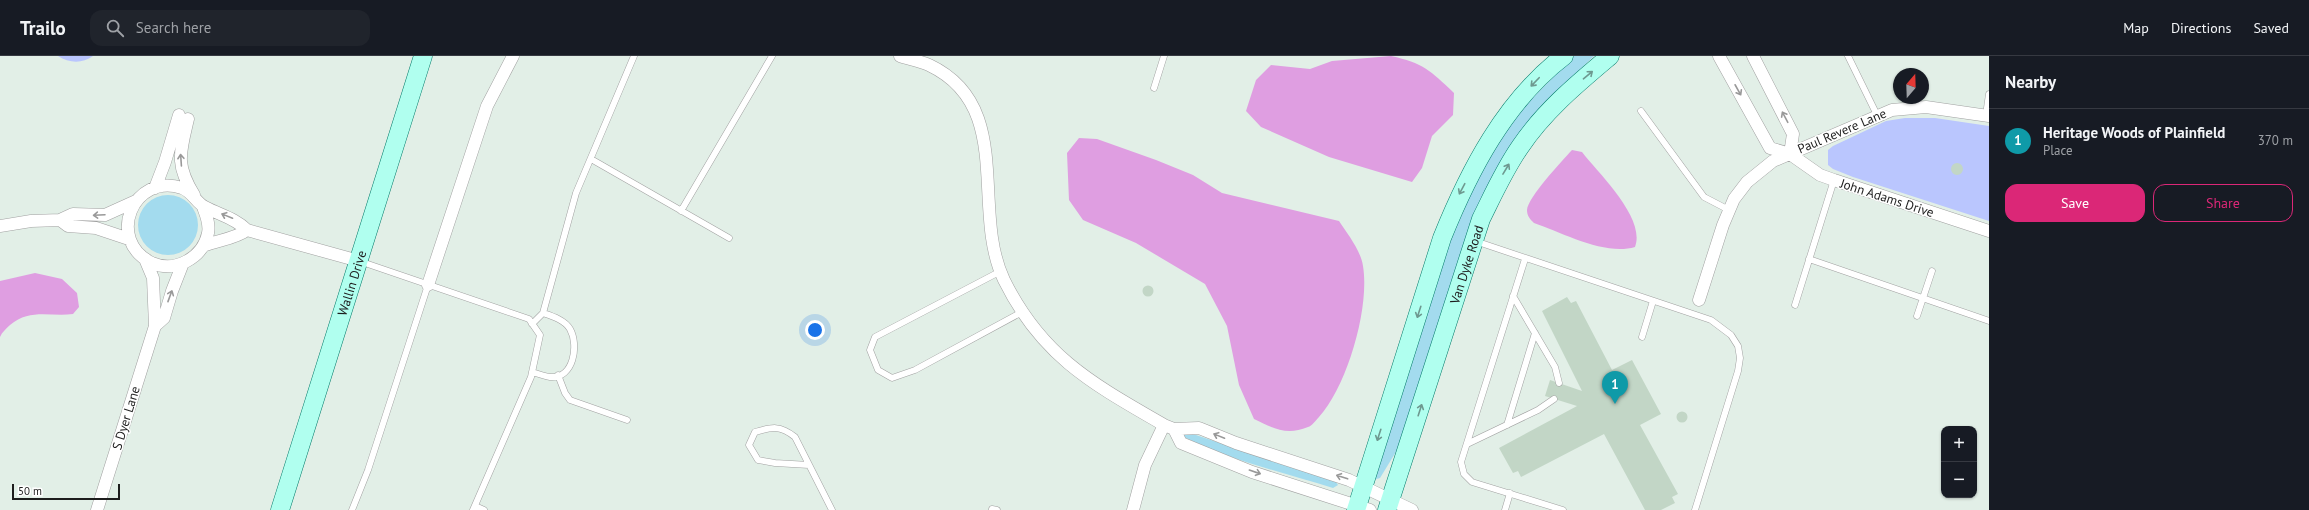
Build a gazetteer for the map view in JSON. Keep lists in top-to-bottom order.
{
  "streets": {
    "street": [
      "Paul Revere Lane",
      "John Adams Drive",
      "Van Dyke Road",
      "Wallin Drive",
      "S Dyer Lane"
    ]
  },
  "crossings": [
    ["Paul Revere Lane", "John Adams Drive"]
  ],
  "scale_bar": "50 m",
  "north": "top",
  "page": {
    "header": "Trailo",
    "search": "Search here",
    "nav": ["Map", "Directions", "Saved"],
    "heading": "Nearby",
    "list": [
      {
        "mark": "1",
        "name": "Heritage Woods of Plainfield",
        "note": "Place",
        "value": "370 m"
      }
    ],
    "buttons": ["Save", "Share"],
    "pins": "1",
    "map_buttons": ["+", "−"],
    "scale": "50 m"
  }
}
